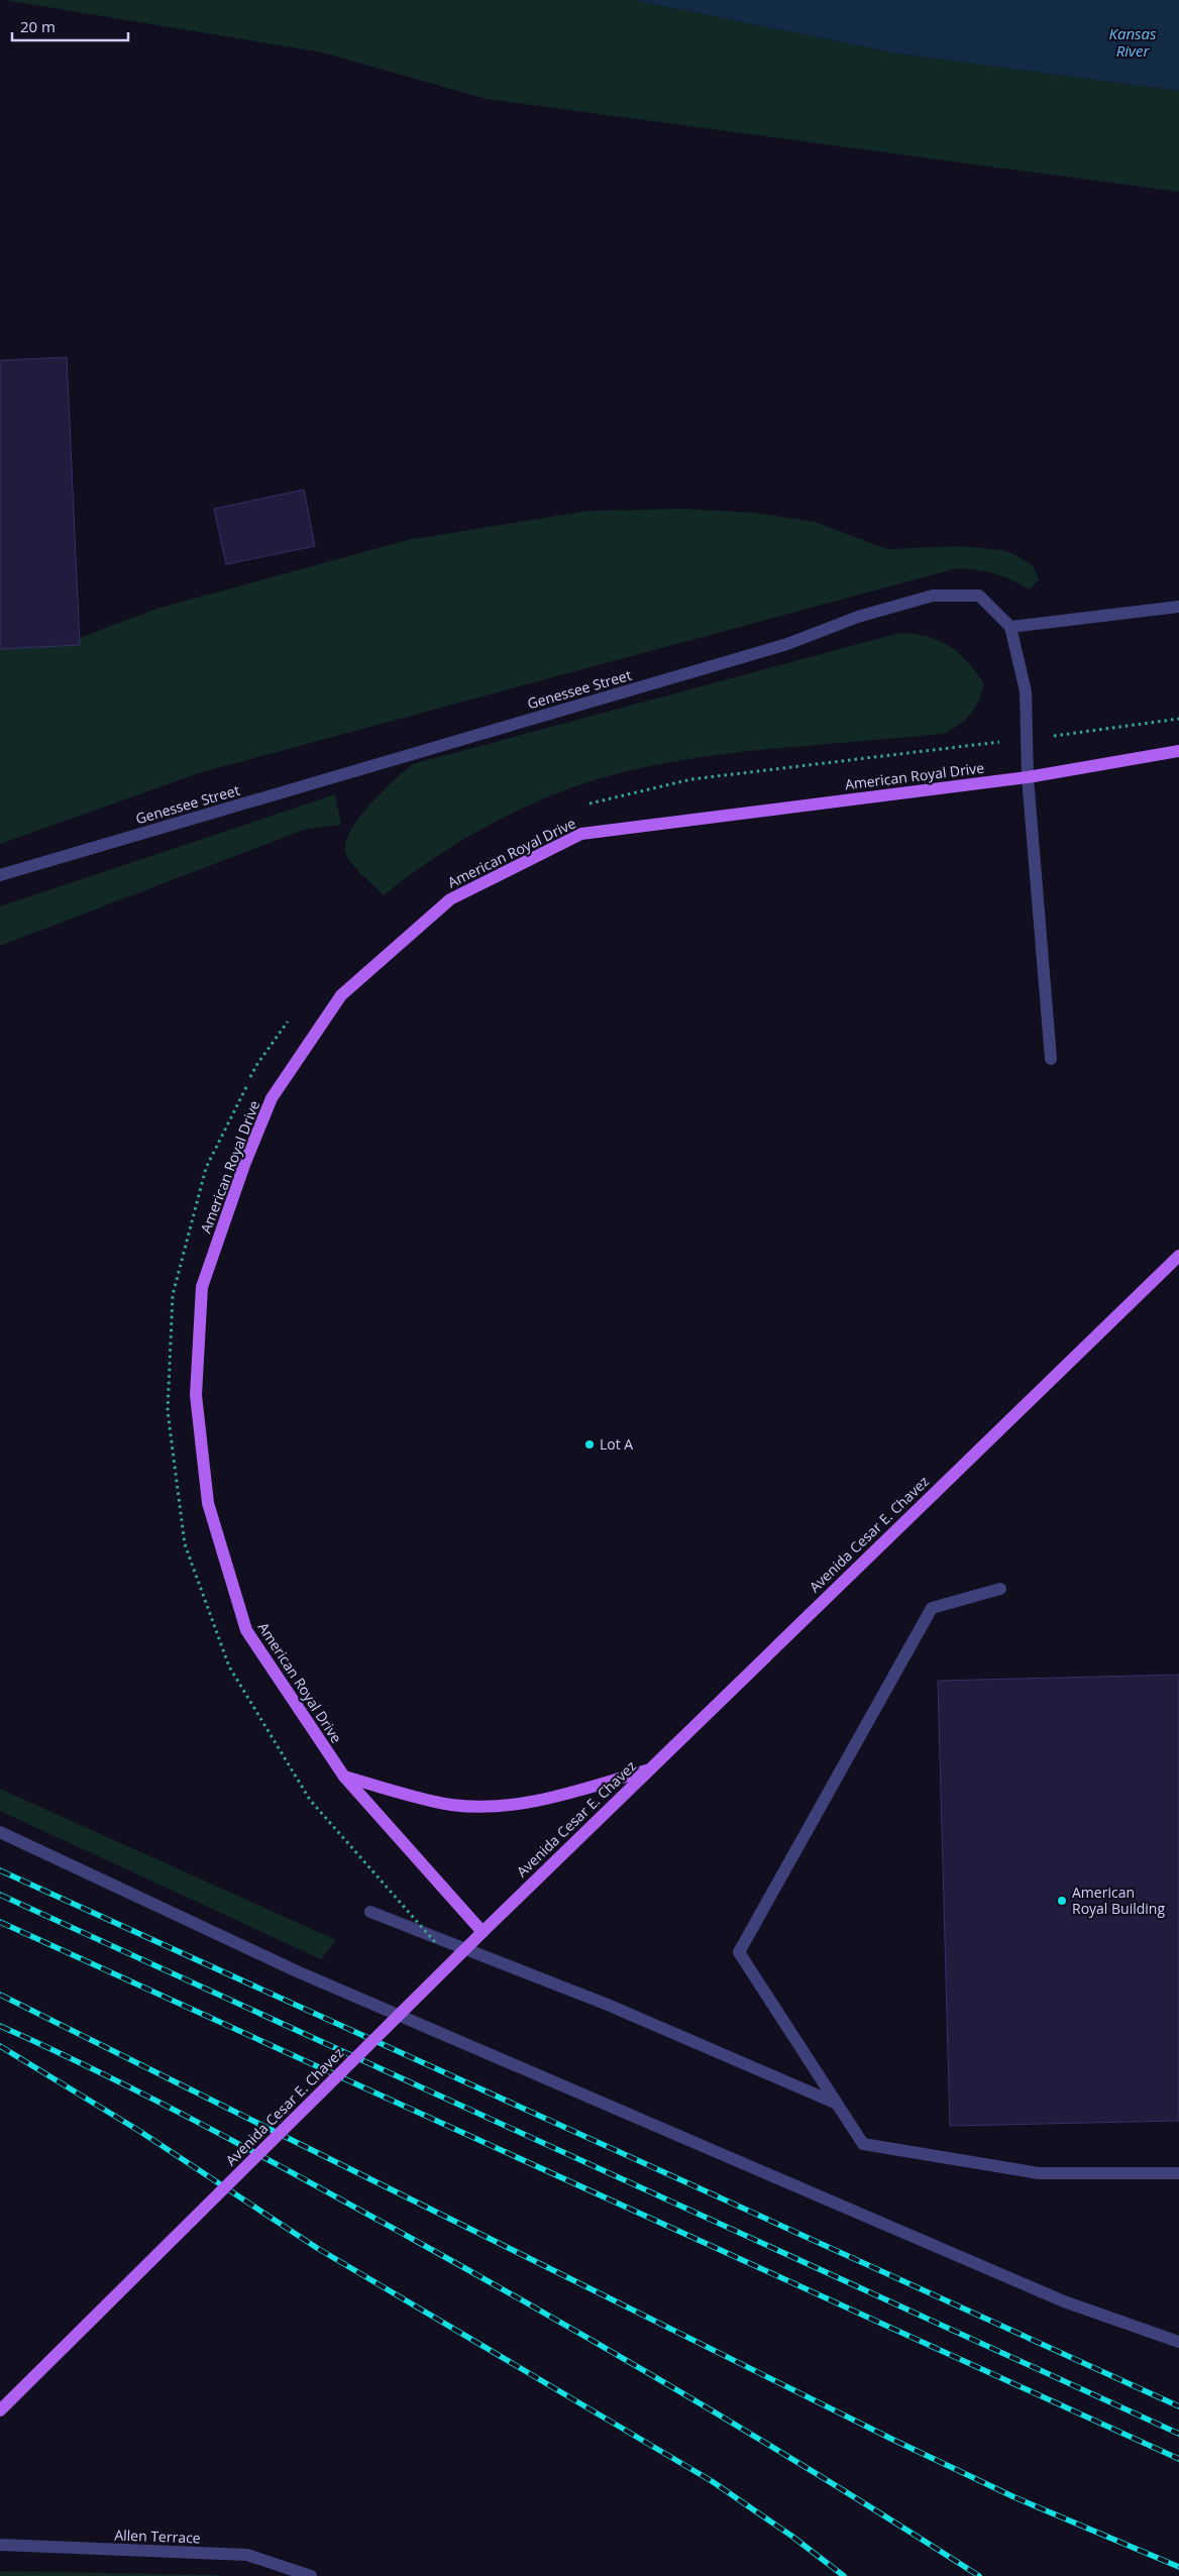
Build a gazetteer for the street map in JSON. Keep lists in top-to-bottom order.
{
  "streets": {
    "main road": ["American Royal Drive", "Avenida Cesar E. Chavez"],
    "street": ["Genessee Street", "Allen Terrace"]
  },
  "crossings": [
    ["American Royal Drive", "Avenida Cesar E. Chavez"]
  ],
  "water": ["Kansas River"],
  "places": ["Lot A", "American Royal Building"],
  "scale_bar": "20 m"
}
